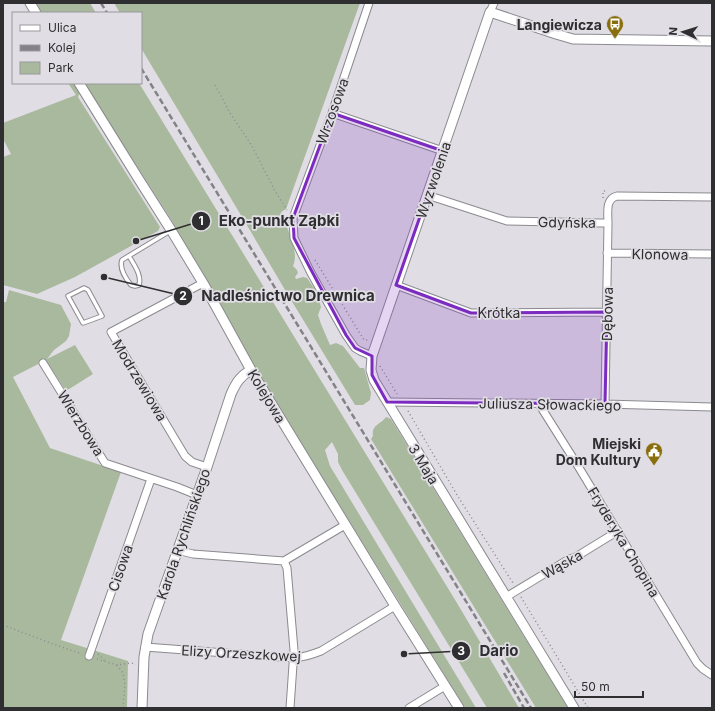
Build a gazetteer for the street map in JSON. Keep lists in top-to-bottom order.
{
  "streets": {
    "street": [
      "Wrzosowa",
      "Wyzwolenia",
      "Gdyńska",
      "Klonowa",
      "Krótka",
      "Dębowa",
      "Modrzewiowa",
      "Kolejowa",
      "Juliusza Słowackiego",
      "Wierzbowa",
      "3 Maja",
      "Karola Rychlińskiego",
      "Fryderyka Chopina",
      "Wąska",
      "Cisowa",
      "Elizy Orzeszkowej"
    ]
  },
  "crossings": [
    ["Wyzwolenia", "Gdyńska"],
    ["Wyzwolenia", "Krótka"],
    ["Wyzwolenia", "3 Maja"],
    ["Gdyńska", "Dębowa"],
    ["Klonowa", "Dębowa"],
    ["Krótka", "Dębowa"],
    ["Dębowa", "Juliusza Słowackiego"],
    ["Modrzewiowa", "Kolejowa"],
    ["Modrzewiowa", "Karola Rychlińskiego"],
    ["Kolejowa", "Karola Rychlińskiego"],
    ["Kolejowa", "Elizy Orzeszkowej"],
    ["Juliusza Słowackiego", "3 Maja"],
    ["Juliusza Słowackiego", "Fryderyka Chopina"],
    ["Wierzbowa", "Karola Rychlińskiego"],
    ["Wierzbowa", "Cisowa"],
    ["3 Maja", "Wąska"],
    ["Karola Rychlińskiego", "Elizy Orzeszkowej"],
    ["Fryderyka Chopina", "Wąska"]
  ],
  "places": {
    "bus stop": ["Langiewicza"],
    "other": ["Eko-punkt Ząbki", "Nadleśnictwo Drewnica", "Dario"],
    "public building": ["Miejski Dom Kultury"]
  },
  "legend": ["Ulica", "Kolej", "Park"],
  "scale_bar": "50 m",
  "north": "left"
}
